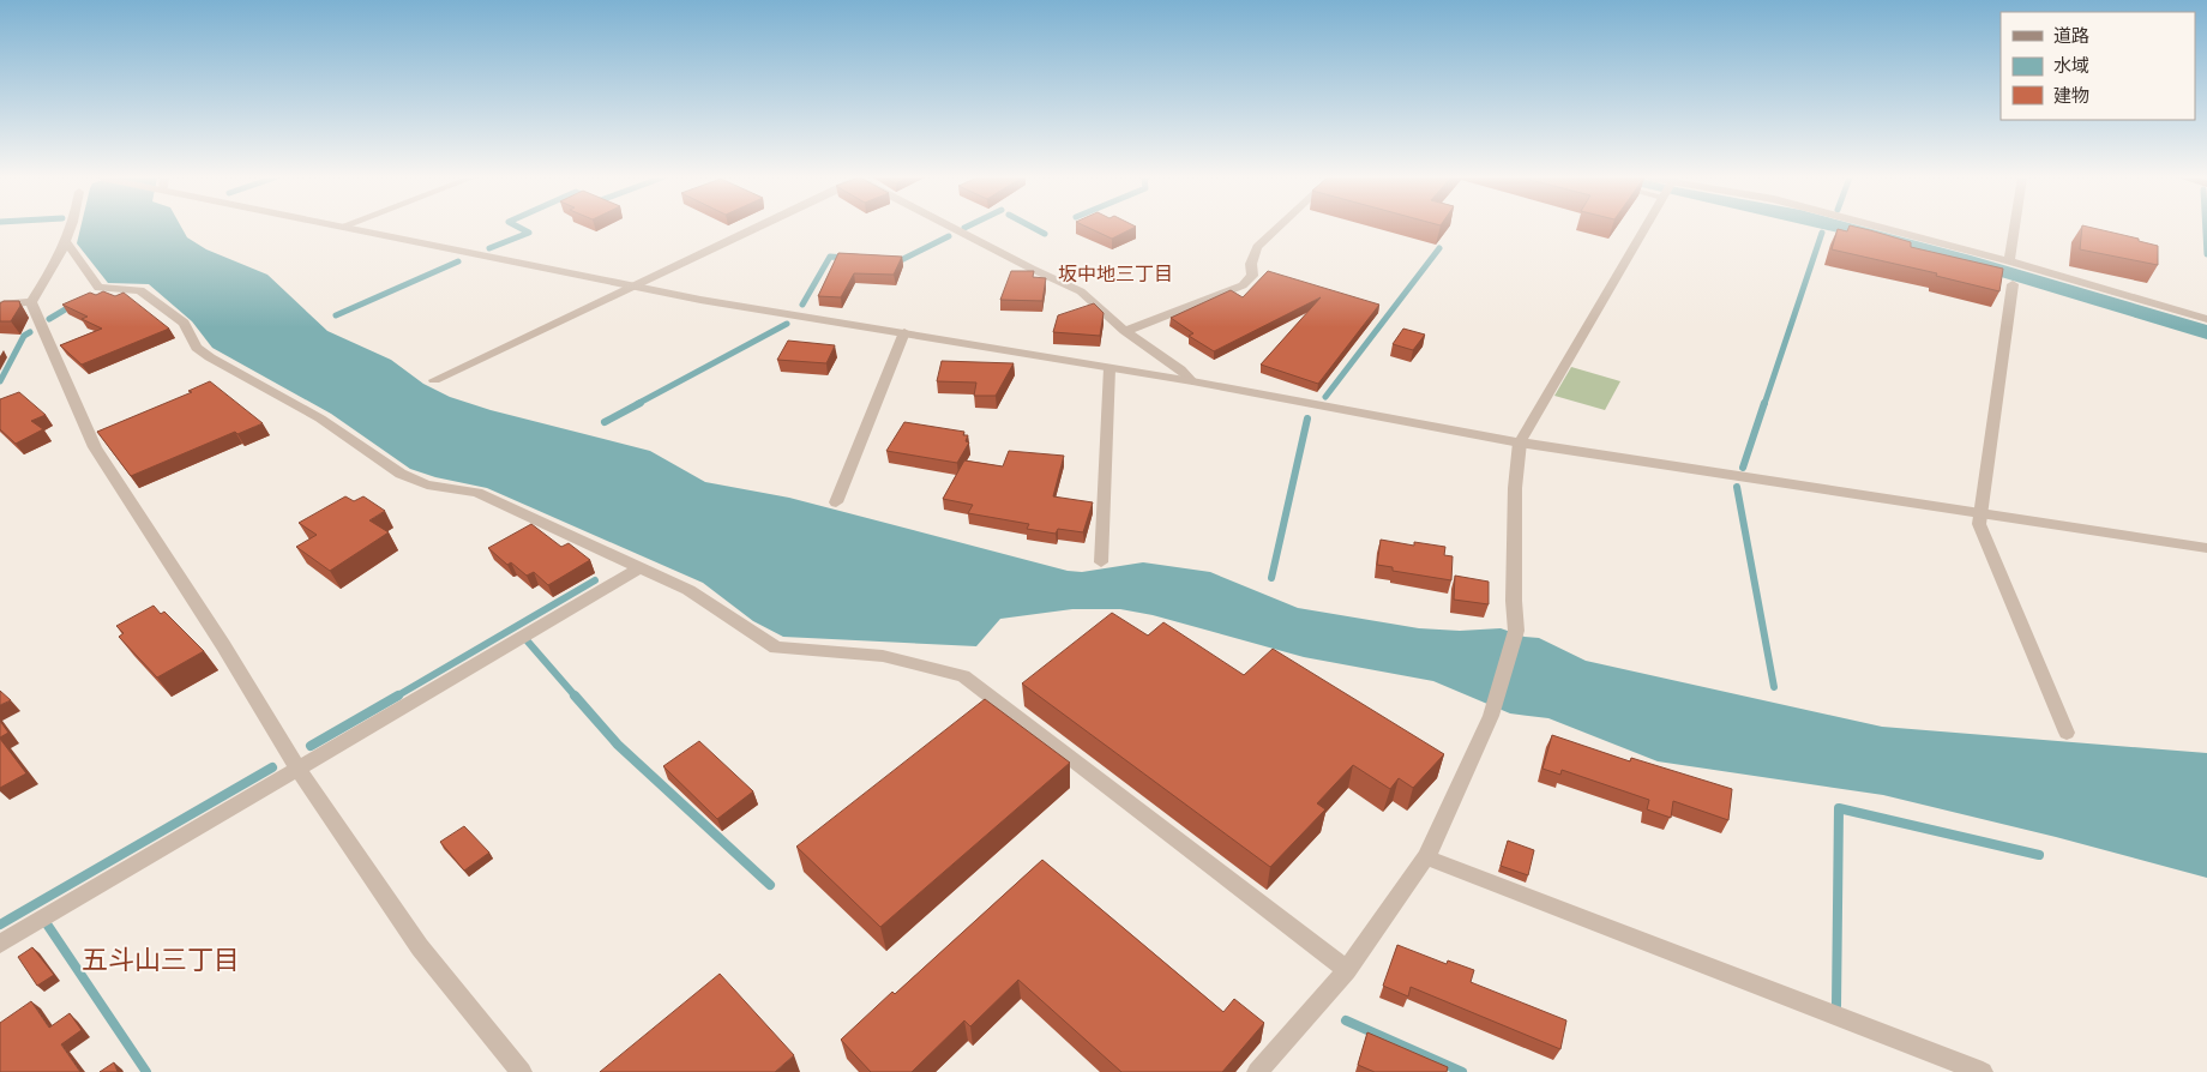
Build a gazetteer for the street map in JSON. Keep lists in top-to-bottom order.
{
  "districts": ["坂中地三丁目", "五斗山三丁目"],
  "legend": ["道路", "水域", "建物"]
}
